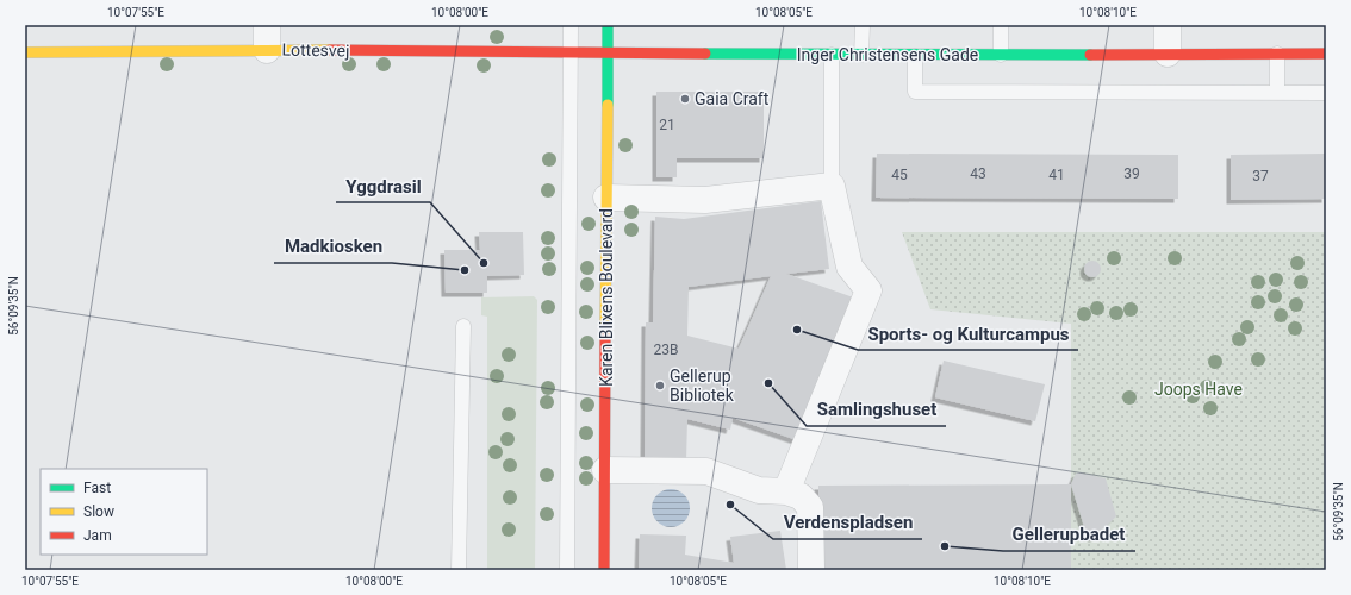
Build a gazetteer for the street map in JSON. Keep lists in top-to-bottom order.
{
  "streets": {
    "street": ["Lottesvej", "Inger Christensens Gade", "Karen Blixens Boulevard"]
  },
  "crossings": [
    ["Lottesvej", "Inger Christensens Gade"],
    ["Lottesvej", "Karen Blixens Boulevard"],
    ["Inger Christensens Gade", "Karen Blixens Boulevard"]
  ],
  "parks": ["Joops Have"],
  "places": [
    "Gaia Craft",
    "Yggdrasil",
    "Madkiosken",
    "Sports- og Kulturcampus",
    "Samlingshuset",
    "Gellerup Bibliotek",
    "Verdenspladsen",
    "Gellerupbadet"
  ],
  "house_numbers": [
    "21",
    "43",
    "39",
    "45",
    "41",
    "37",
    "23B"
  ],
  "legend": ["Fast", "Slow", "Jam"],
  "coordinates": [
    "10°07'55\"E",
    "10°08'00\"E",
    "10°08'05\"E",
    "10°08'10\"E",
    "56°09'35\"N"
  ]
}
